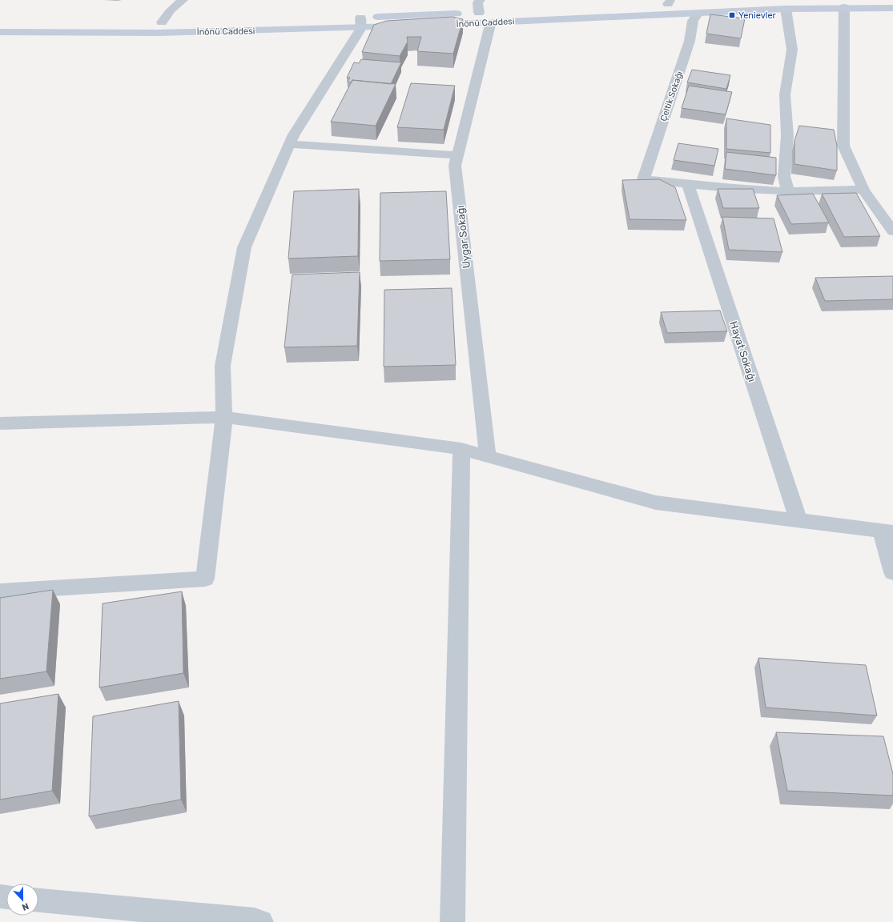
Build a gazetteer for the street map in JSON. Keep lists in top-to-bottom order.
{
  "streets": {
    "main road": ["İnönü Caddesi"],
    "street": ["Çeltik Sokağı", "Uygar Sokağı", "Hayat Sokağı"]
  },
  "crossings": [
    ["İnönü Caddesi", "Çeltik Sokağı"],
    ["İnönü Caddesi", "Uygar Sokağı"],
    ["Çeltik Sokağı", "Hayat Sokağı"]
  ],
  "places": {
    "transit": ["Yenievler"]
  },
  "north": "bottom"
}
